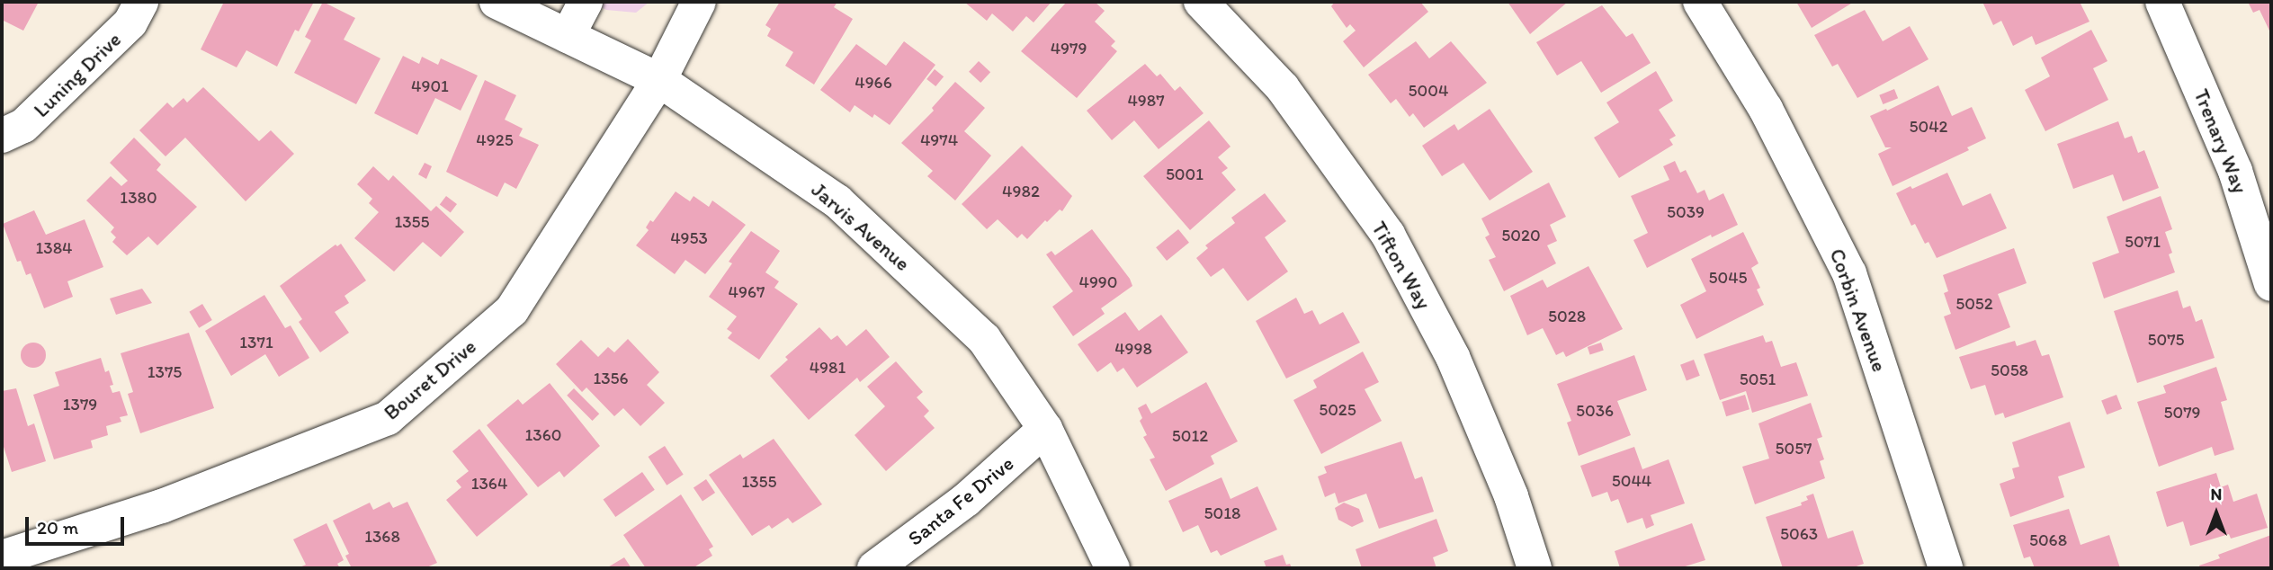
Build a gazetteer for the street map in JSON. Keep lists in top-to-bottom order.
{
  "streets": {
    "street": [
      "Luning Drive",
      "Trenary Way",
      "Jarvis Avenue",
      "Tifton Way",
      "Corbin Avenue",
      "Bouret Drive",
      "Santa Fe Drive"
    ]
  },
  "crossings": [
    ["Jarvis Avenue", "Bouret Drive"],
    ["Jarvis Avenue", "Santa Fe Drive"]
  ],
  "house_numbers": [
    "4979",
    "4966",
    "4901",
    "5004",
    "4987",
    "5042",
    "4925",
    "4974",
    "5001",
    "4982",
    "1380",
    "5039",
    "1355",
    "5020",
    "4953",
    "5071",
    "1384",
    "5045",
    "4990",
    "4967",
    "5052",
    "5028",
    "5075",
    "1371",
    "4998",
    "4981",
    "5058",
    "1375",
    "1356",
    "5051",
    "1379",
    "5025",
    "5036",
    "5079",
    "1360",
    "5012",
    "5057",
    "5044",
    "1355",
    "1364",
    "5018",
    "5063",
    "1368",
    "5068"
  ],
  "scale_bar": "20 m",
  "north": "top"
}
